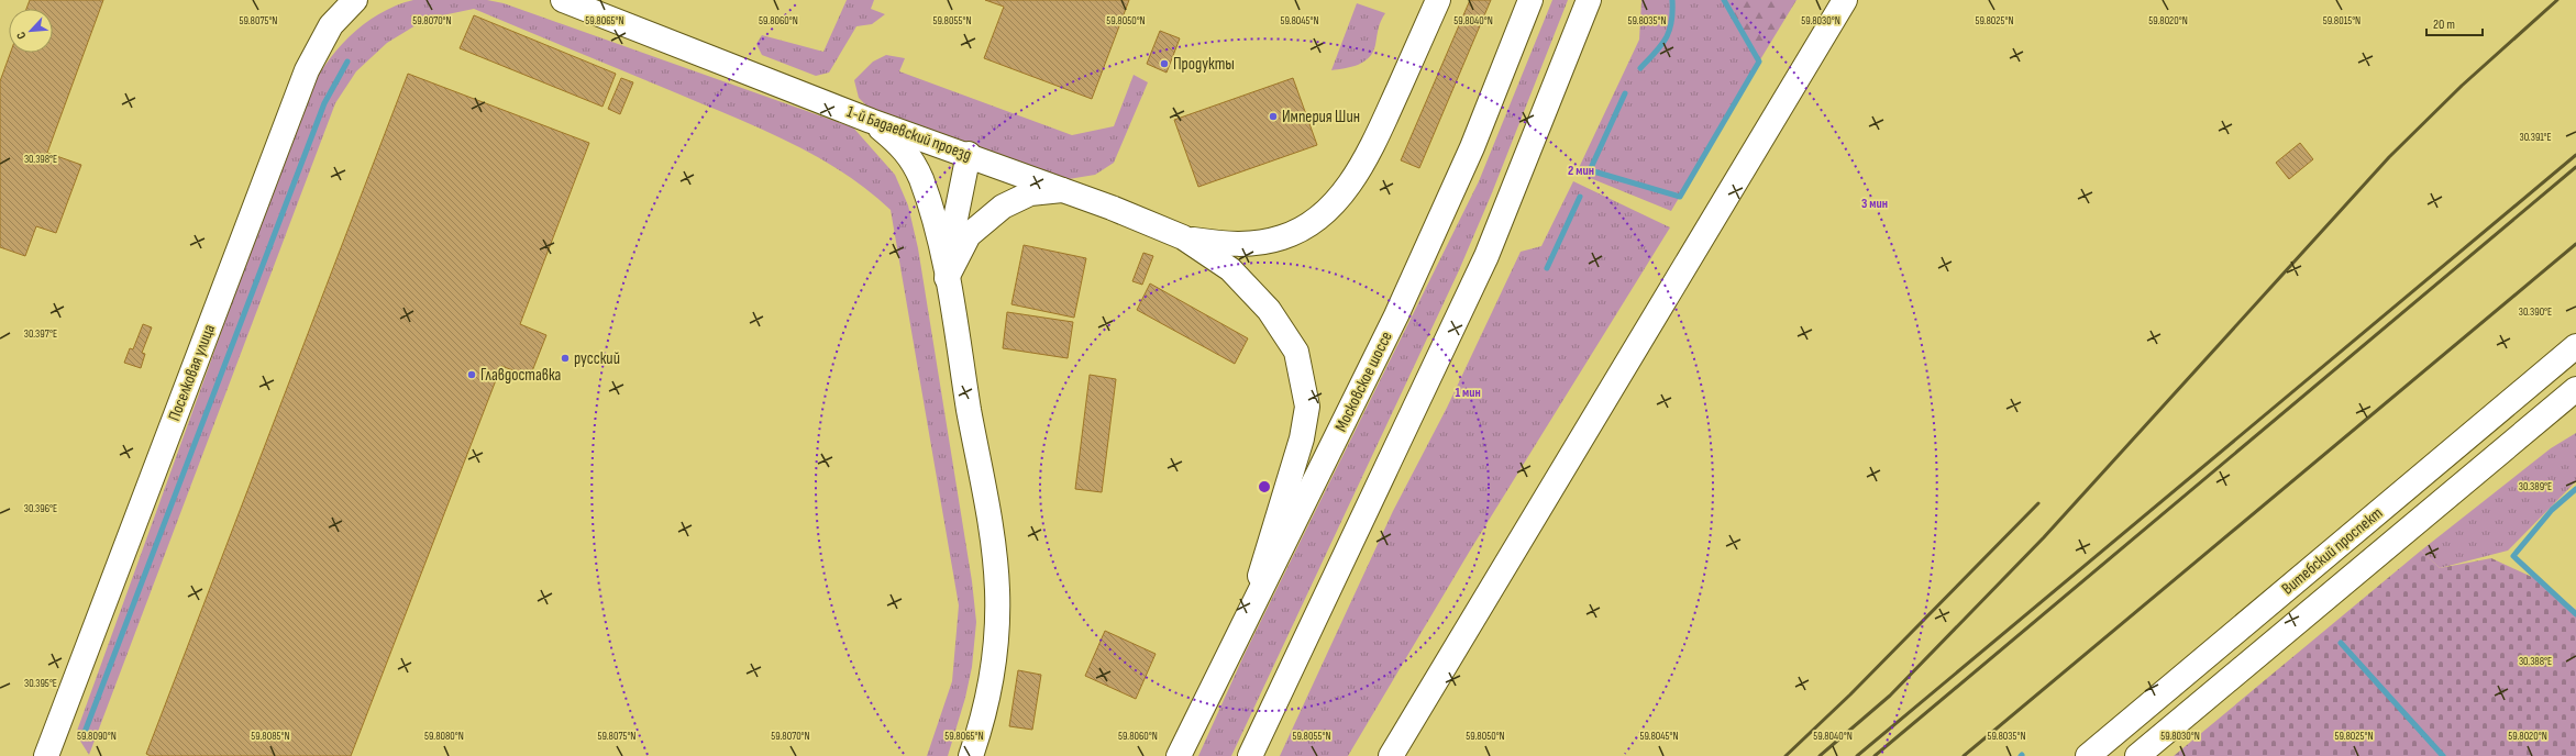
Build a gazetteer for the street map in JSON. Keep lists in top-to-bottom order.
{
  "streets": {
    "main road": [
      "1-й Бадаевский проезд",
      "Поселковая улица",
      "Московское шоссе",
      "Витебский проспект"
    ]
  },
  "places": [
    "Продукты",
    "Империя Шин",
    "русский",
    "Главдоставка"
  ],
  "scale_bar": "20 m",
  "north": "bottom left",
  "coordinates": [
    "59.8070°N",
    "59.8060°N",
    "59.8055°N",
    "59.8050°N",
    "59.8040°N",
    "59.8020°N",
    "59.8075°N",
    "59.8065°N",
    "59.8045°N",
    "59.8035°N",
    "59.8030°N",
    "59.8025°N",
    "59.8015°N",
    "30.391°E",
    "30.398°E",
    "30.390°E",
    "30.397°E",
    "30.389°E",
    "30.396°E",
    "30.388°E",
    "30.395°E",
    "59.8090°N",
    "59.8085°N",
    "59.8080°N"
  ],
  "rings": ["2 мин", "3 мин", "1 мин"]
}
